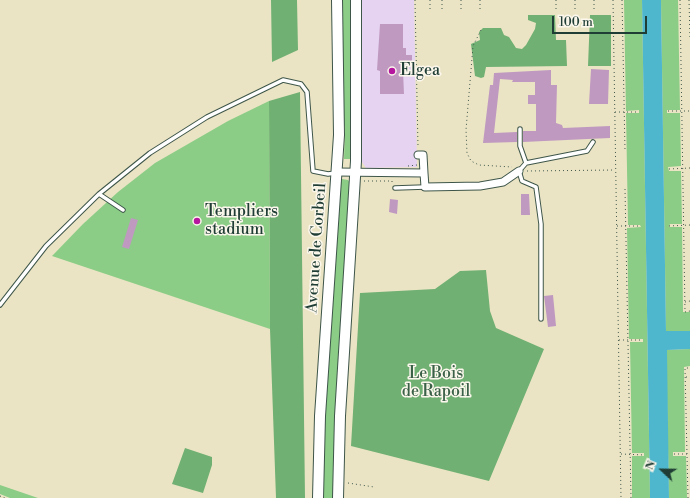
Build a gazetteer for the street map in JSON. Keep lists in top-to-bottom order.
{
  "streets": {
    "main road": ["Avenue de Corbeil"]
  },
  "parks": ["Le Bois de Rapoil"],
  "places": ["Elgea", "Templiers stadium"],
  "scale_bar": "100 m",
  "north": "left"
}
